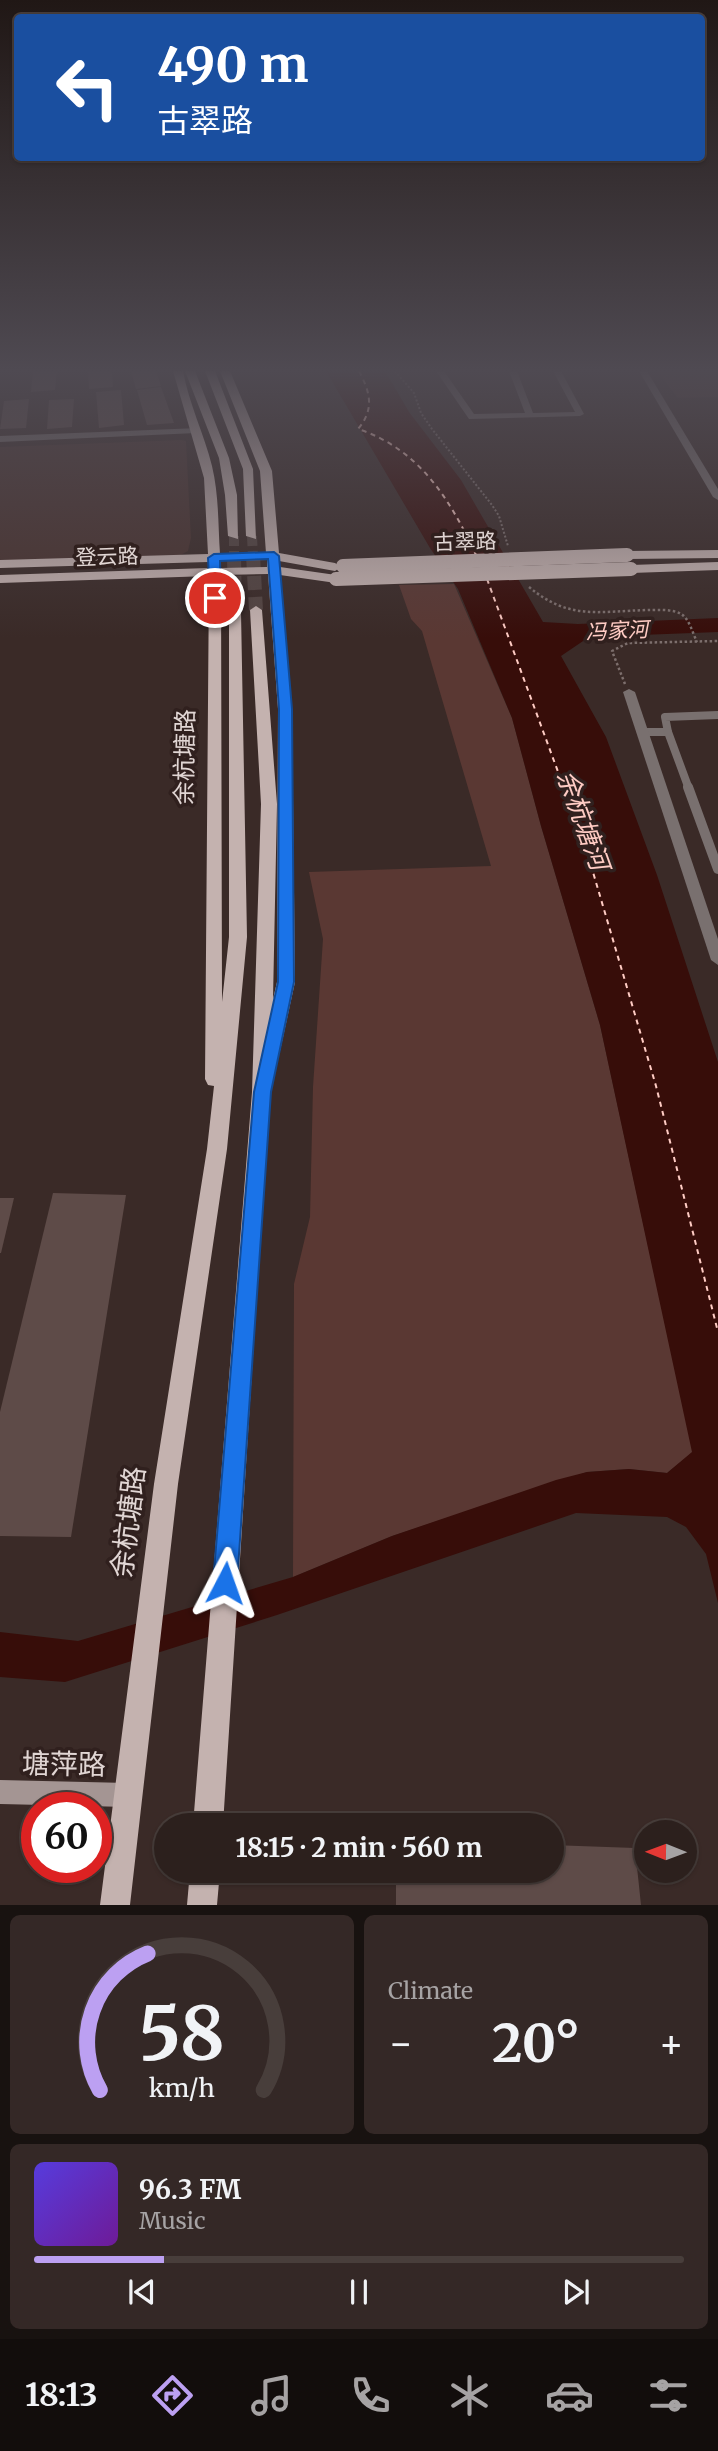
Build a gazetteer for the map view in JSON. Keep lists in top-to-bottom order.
{
  "streets": {
    "main road": ["古翠路", "登云路", "余杭塘路"],
    "street": ["塘萍路"]
  },
  "crossings": [
    ["古翠路", "登云路"],
    ["古翠路", "余杭塘路"],
    ["登云路", "余杭塘路"],
    ["余杭塘路", "塘萍路"]
  ],
  "water": ["冯家河", "余杭塘河"],
  "north": "left",
  "page": {
    "turn": ["490 m", "古翠路"],
    "limit": "60",
    "trip": "18:15 · 2 min · 560 m",
    "tile": "Climate",
    "heat": ["−", "20°", "+"],
    "song": ["96.3 FM", "Music"],
    "tabs": "18:13",
    "gauge": ["58", "km/h"]
  }
}
